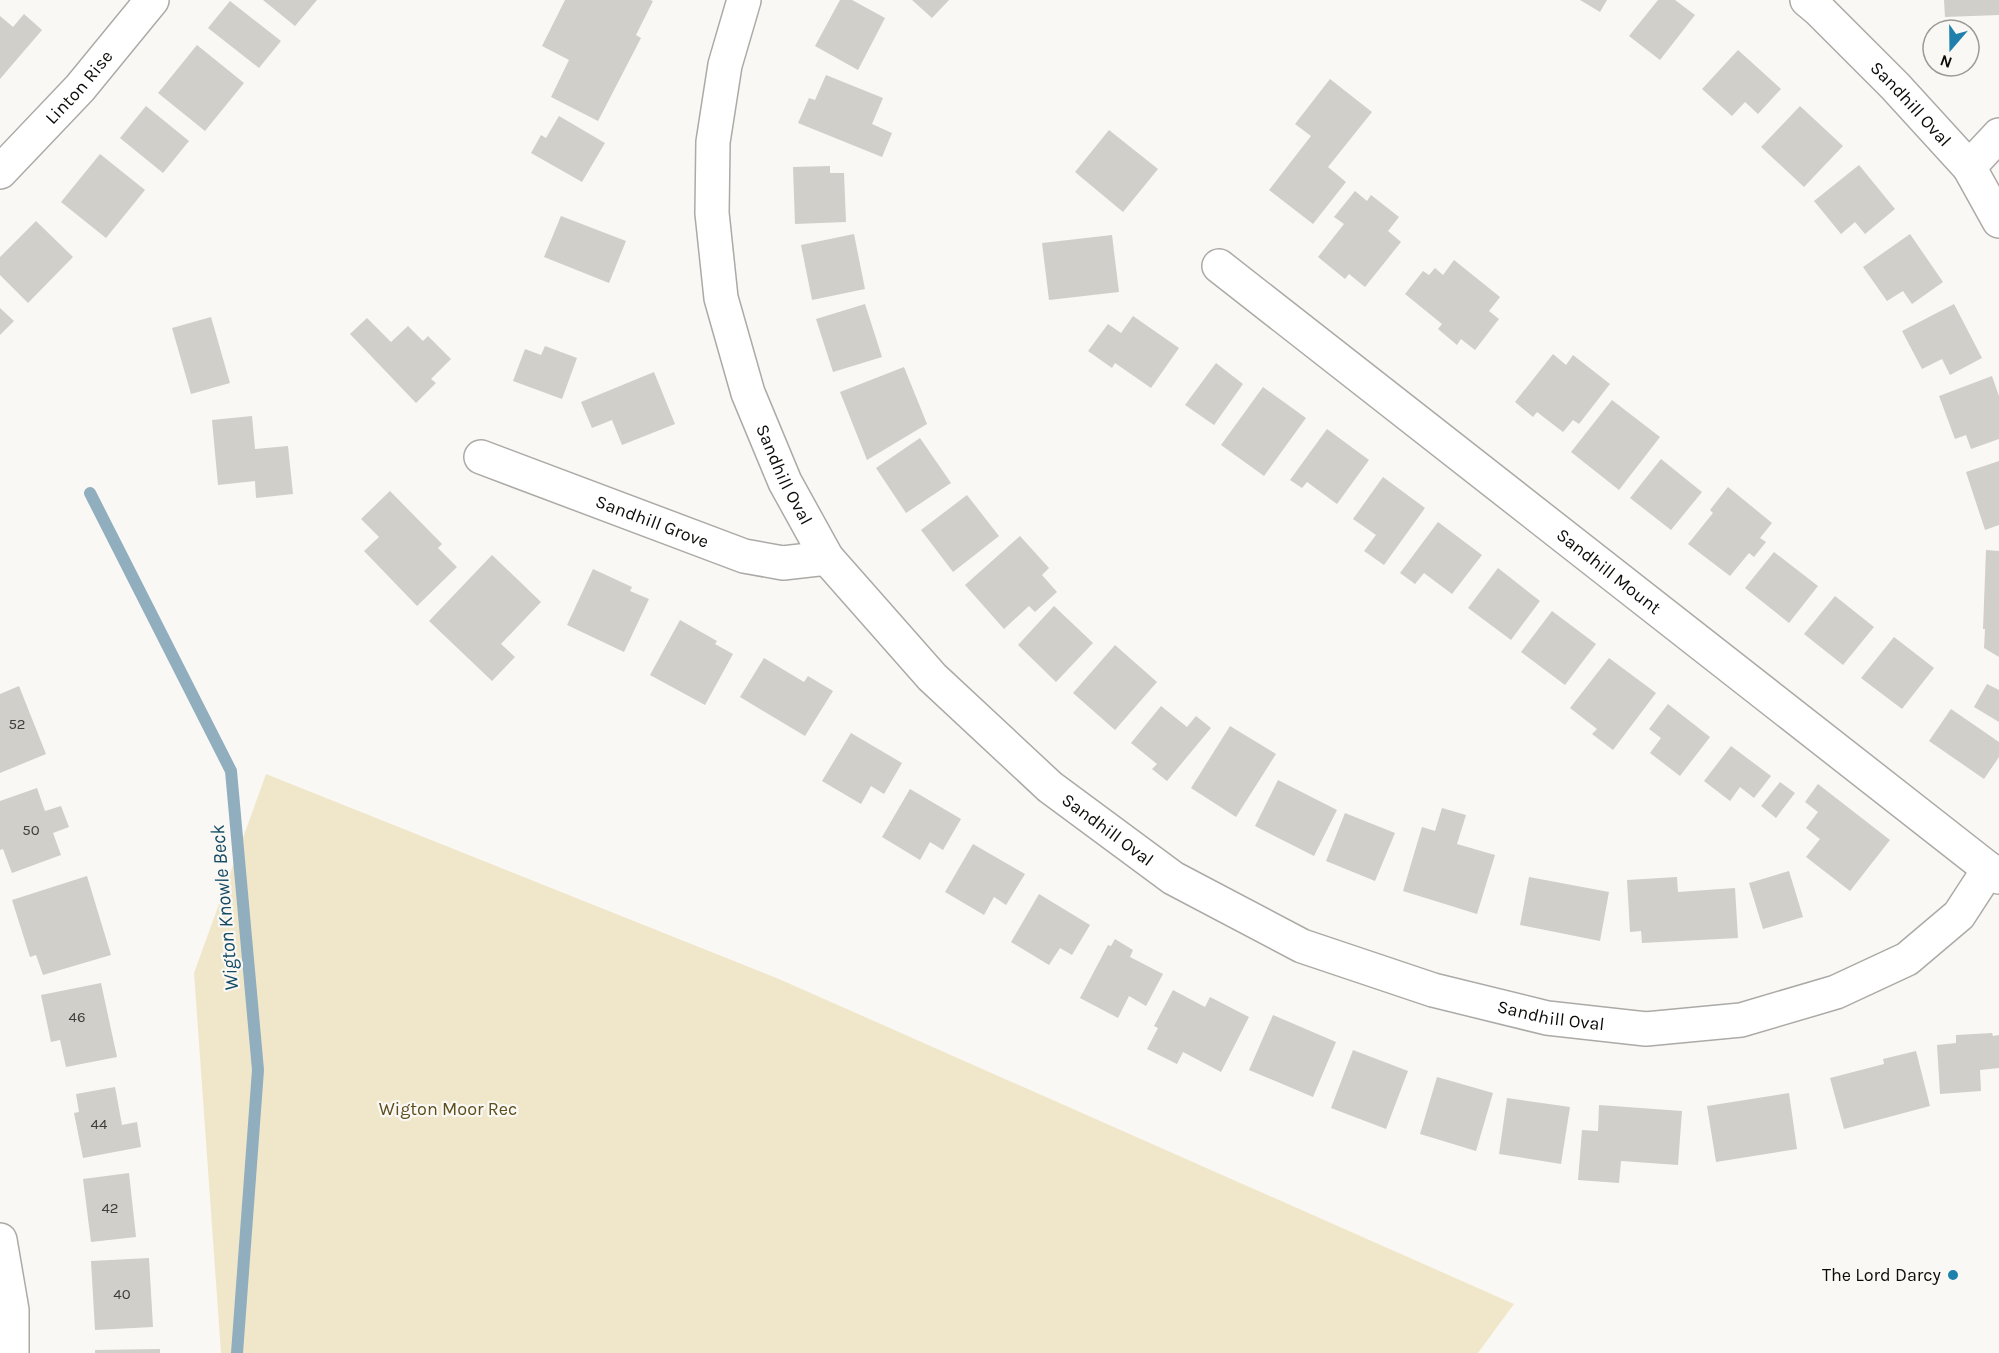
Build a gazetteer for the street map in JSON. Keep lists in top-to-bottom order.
{
  "streets": {
    "street": [
      "Linton Rise",
      "Sandhill Oval",
      "Sandhill Grove",
      "Sandhill Mount"
    ]
  },
  "crossings": [
    ["Sandhill Oval", "Sandhill Grove"],
    ["Sandhill Oval", "Sandhill Mount"]
  ],
  "water": ["Wigton Knowle Beck"],
  "parks": ["Wigton Moor Rec"],
  "places": ["The Lord Darcy"],
  "house_numbers": [
    "52",
    "50",
    "46",
    "44",
    "42",
    "40"
  ],
  "north": "bottom"
}
